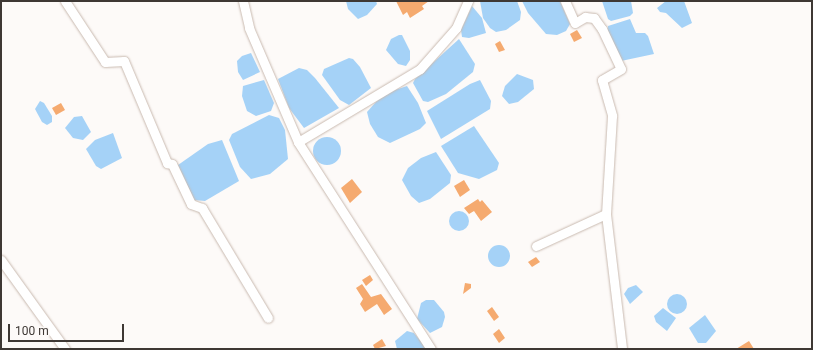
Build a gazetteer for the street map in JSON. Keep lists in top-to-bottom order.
{
  "scale_bar": "100 m"
}
